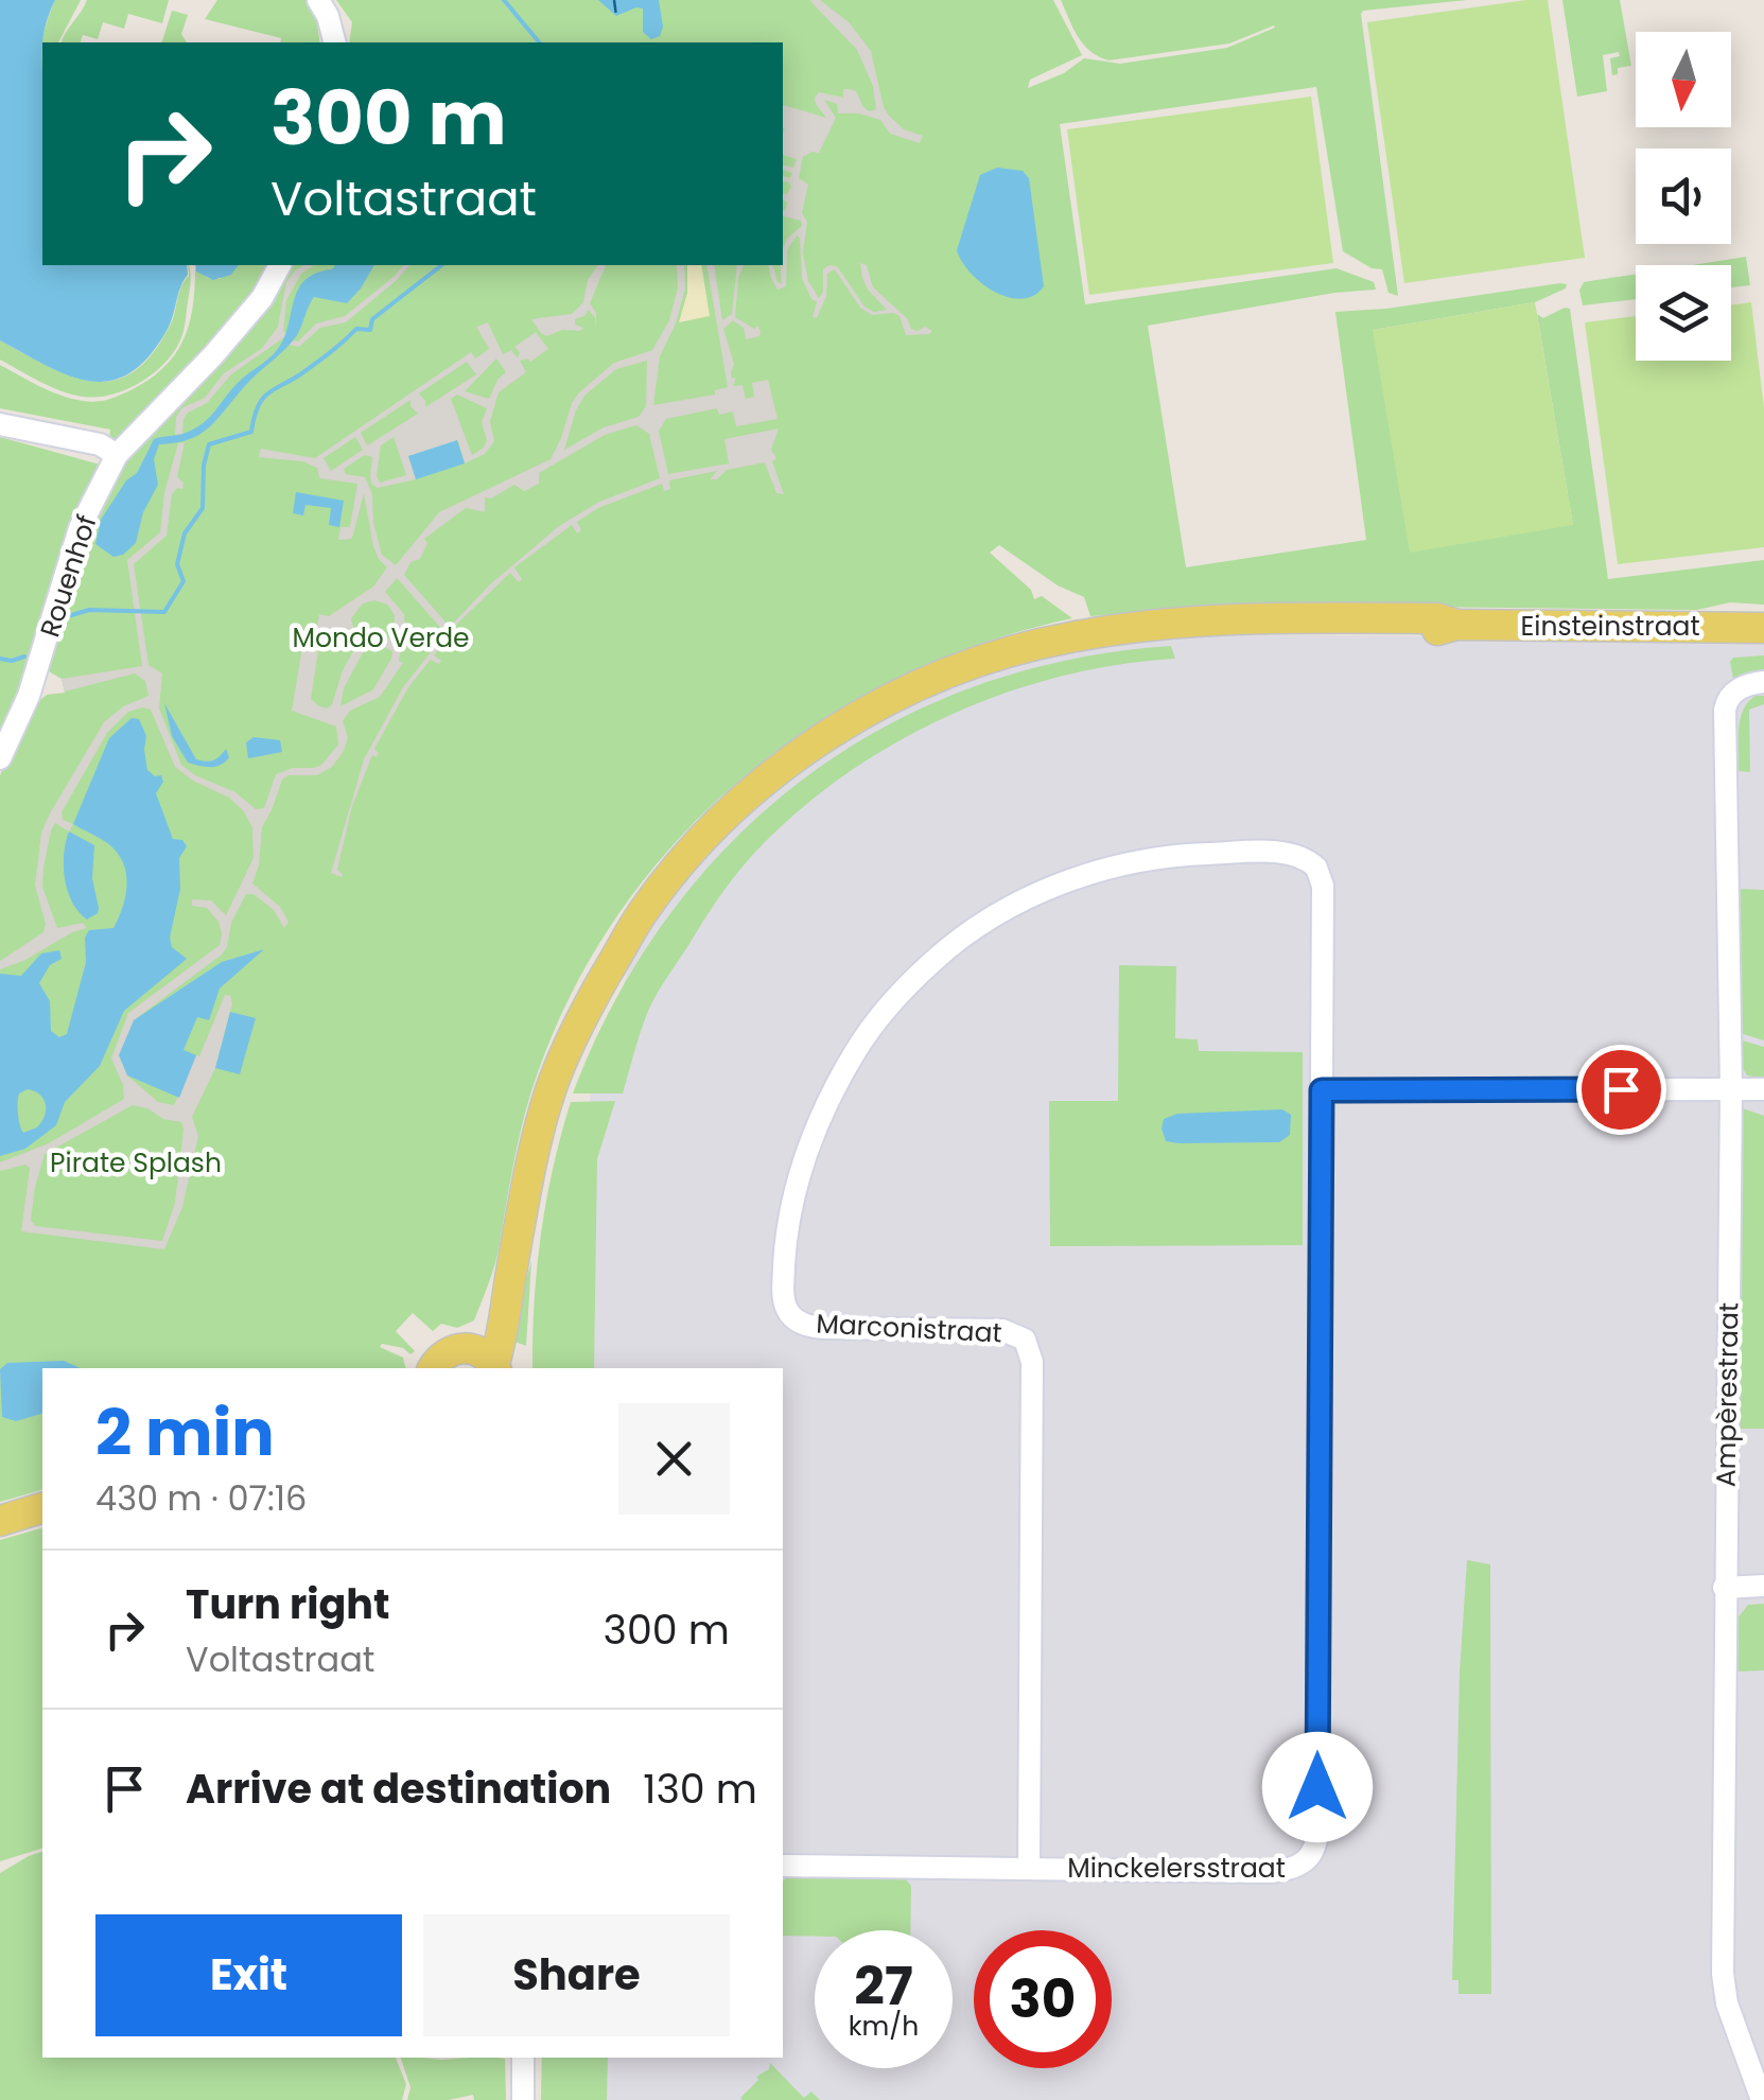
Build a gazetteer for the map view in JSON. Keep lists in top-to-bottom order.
{
  "streets": {
    "main road": ["Einsteinstraat"],
    "street": [
      "Rouenhof",
      "Marconistraat",
      "Ampèrestraat",
      "Minckelersstraat"
    ]
  },
  "crossings": [
    ["Marconistraat", "Minckelersstraat"]
  ],
  "parks": ["Mondo Verde", "Pirate Splash"],
  "north": "bottom",
  "page": {
    "turn": ["300 m", "Voltastraat"],
    "heading": ["2 min", "430 m · 07:16"],
    "list": [
      {
        "name": "Turn right",
        "note": "Voltastraat",
        "value": "300 m"
      },
      {
        "name": "Arrive at destination",
        "value": "130 m"
      }
    ],
    "buttons": ["Exit", "Share"],
    "speed": "27 km/h",
    "limit": "30"
  }
}
